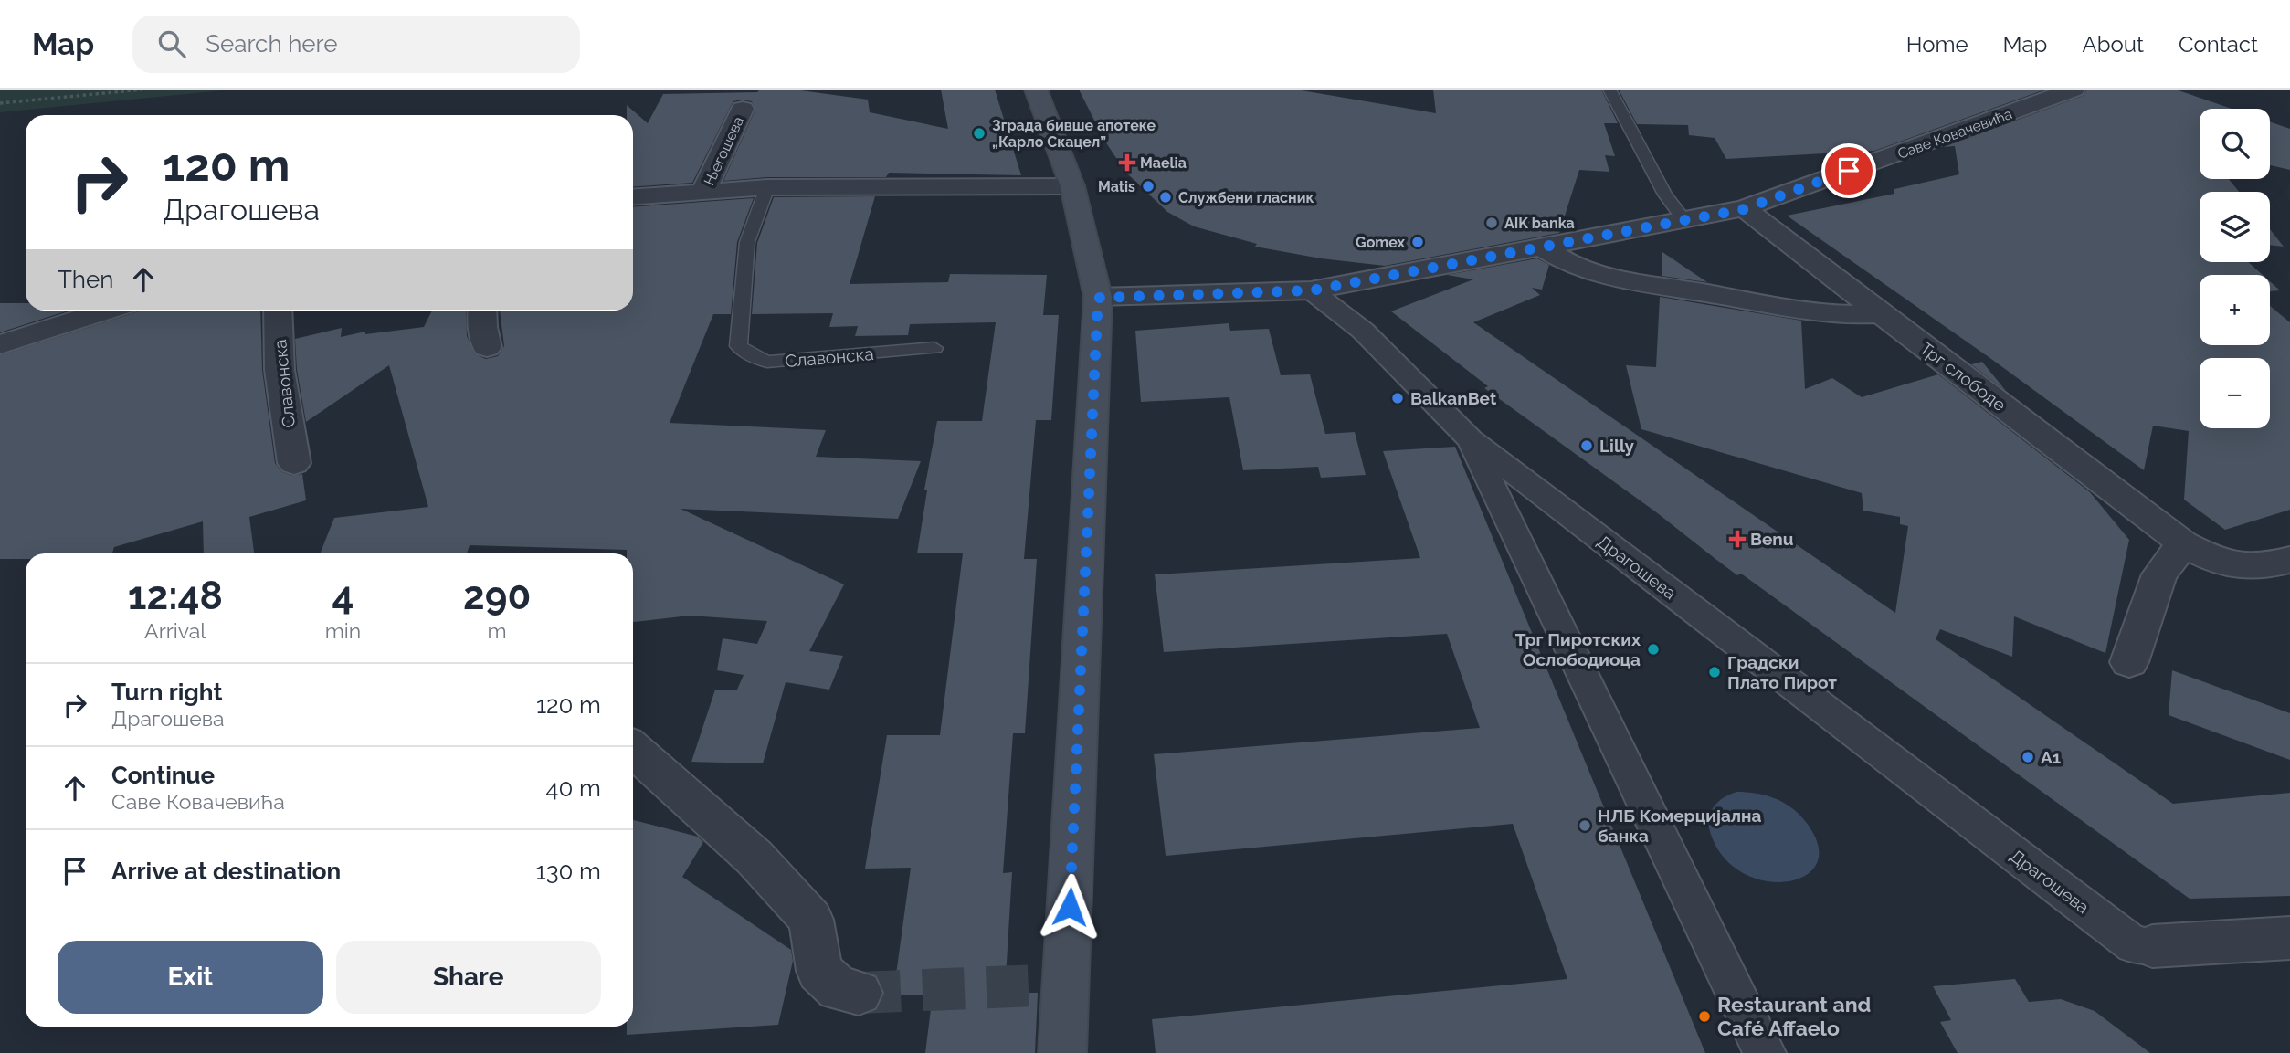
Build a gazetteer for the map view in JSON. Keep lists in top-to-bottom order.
{
  "streets": {
    "street": [
      "Саве Ковачевића",
      "Његошева",
      "Славонска",
      "Трг слободе",
      "Драгошева"
    ]
  },
  "crossings": [
    ["Саве Ковачевића", "Трг слободе"],
    ["Саве Ковачевића", "Драгошева"]
  ],
  "places": {
    "other": [
      "Зграда бивше апотеке „Карло Скацел”",
      "Matis",
      "Службени гласник",
      "AIK banka",
      "Gomex",
      "BalkanBet",
      "Lilly",
      "Трг Пиротских Ослободиоца",
      "Градски Плато Пирот",
      "A1",
      "НЛБ Комерцијална банка",
      "Restaurant and Café Affaelo"
    ],
    "health": ["Maelia", "Benu"]
  },
  "page": {
    "header": "Map",
    "search": "Search here",
    "nav": [
      "Home",
      "Map",
      "About",
      "Contact"
    ],
    "map_buttons": ["+", "−"],
    "turn": ["120 m", "Драгошева"],
    "then": "Then",
    "eta": [
      "12:48",
      "Arrival",
      "4",
      "min",
      "290",
      "m"
    ],
    "list": [
      {
        "name": "Turn right",
        "note": "Драгошева",
        "value": "120 m"
      },
      {
        "name": "Continue",
        "note": "Саве Ковачевића",
        "value": "40 m"
      },
      {
        "name": "Arrive at destination",
        "value": "130 m"
      }
    ],
    "buttons": ["Exit", "Share"]
  }
}
